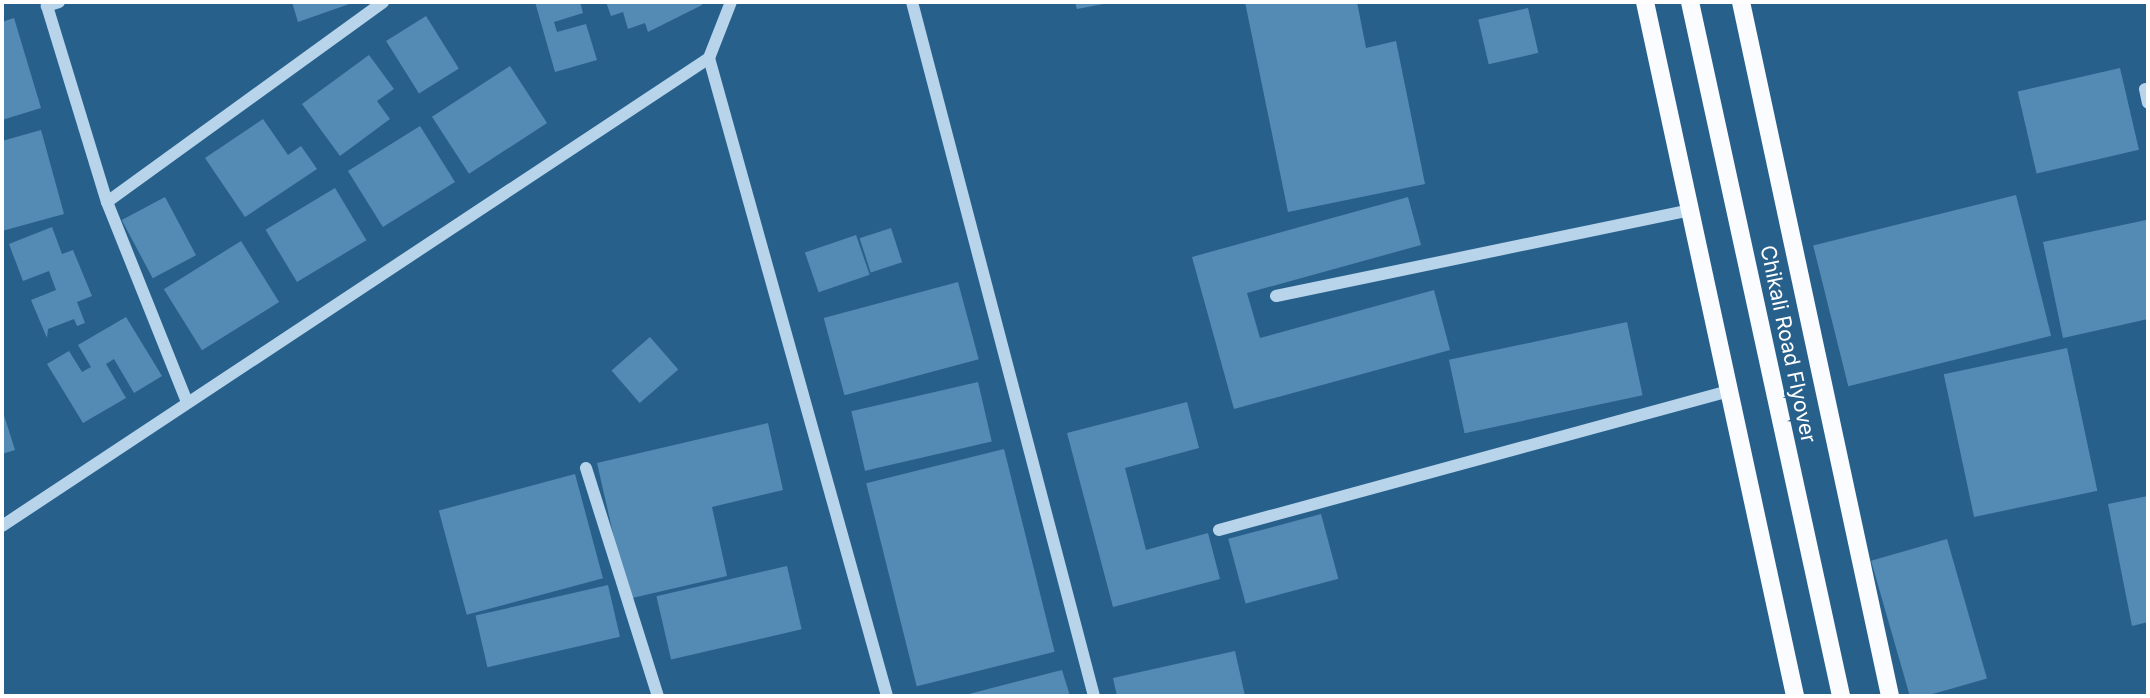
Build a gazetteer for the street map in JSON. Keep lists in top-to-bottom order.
{
  "streets": {
    "main road": ["Chikali Road Flyover"]
  }
}
